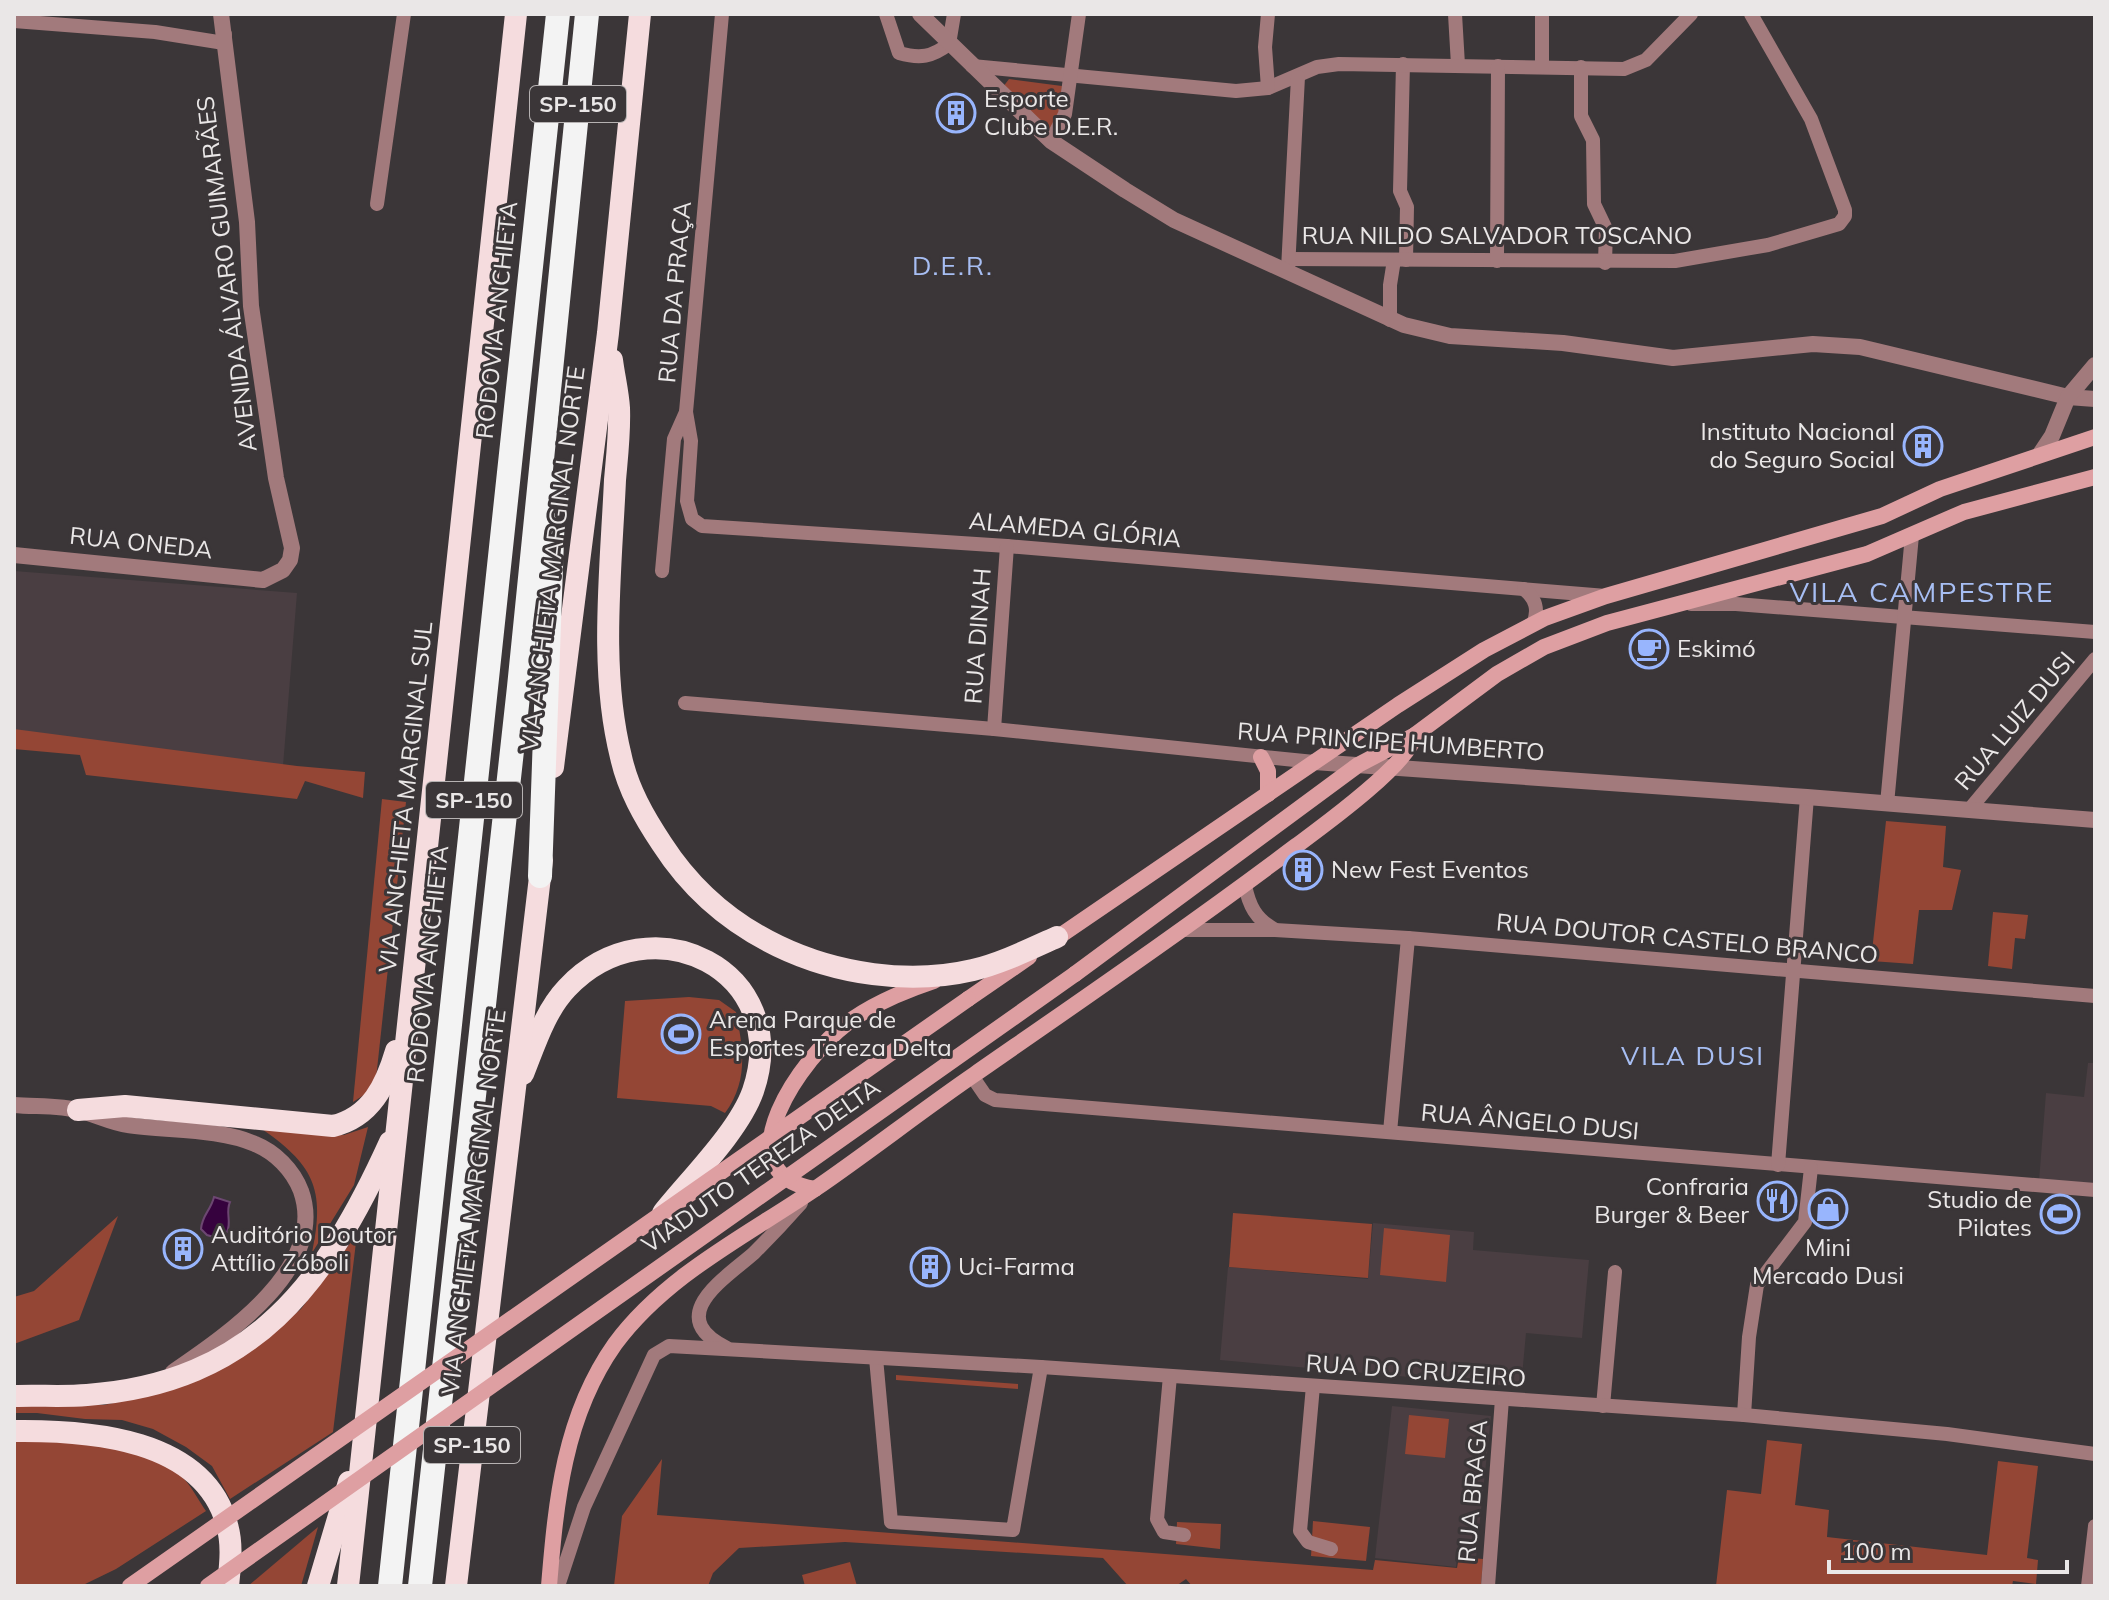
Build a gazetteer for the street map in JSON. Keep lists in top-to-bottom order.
{
  "streets": {
    "highway": [
      "SP-150",
      "RODOVIA ANCHIETA",
      "VIA ANCHIETA MARGINAL NORTE",
      "VIA ANCHIETA MARGINAL SUL"
    ],
    "main road": ["VIADUTO TEREZA DELTA"],
    "street": [
      "RUA NILDO SALVADOR TOSCANO",
      "AVENIDA ÁLVARO GUIMARÃES",
      "RUA DA PRAÇA",
      "ALAMEDA GLÓRIA",
      "RUA ONEDA",
      "RUA DINAH",
      "RUA LUIZ DUSI",
      "RUA PRINCIPE HUMBERTO",
      "RUA DOUTOR CASTELO BRANCO",
      "RUA ÂNGELO DUSI",
      "RUA DO CRUZEIRO",
      "RUA BRAGA"
    ]
  },
  "crossings": [
    ["AVENIDA ÁLVARO GUIMARÃES", "RUA ONEDA"],
    ["RUA DA PRAÇA", "ALAMEDA GLÓRIA"],
    ["ALAMEDA GLÓRIA", "RUA DINAH"],
    ["ALAMEDA GLÓRIA", "VIADUTO TEREZA DELTA"],
    ["RUA DINAH", "RUA PRINCIPE HUMBERTO"],
    ["RUA LUIZ DUSI", "RUA PRINCIPE HUMBERTO"],
    ["RUA PRINCIPE HUMBERTO", "VIADUTO TEREZA DELTA"],
    ["RUA DO CRUZEIRO", "RUA BRAGA"]
  ],
  "districts": ["D.E.R.", "VILA CAMPESTRE", "VILA DUSI"],
  "places": {
    "building": [
      "Esporte Clube D.E.R.",
      "Instituto Nacional do Seguro Social",
      "New Fest Eventos",
      "Auditório Doutor Attílio Zóboli",
      "Uci-Farma"
    ],
    "cafe": ["Eskimó"],
    "sports": ["Arena Parque de Esportes Tereza Delta", "Studio de Pilates"],
    "restaurant": ["Confraria Burger & Beer"],
    "shop": ["Mini Mercado Dusi"]
  },
  "scale_bar": "100 m"
}
